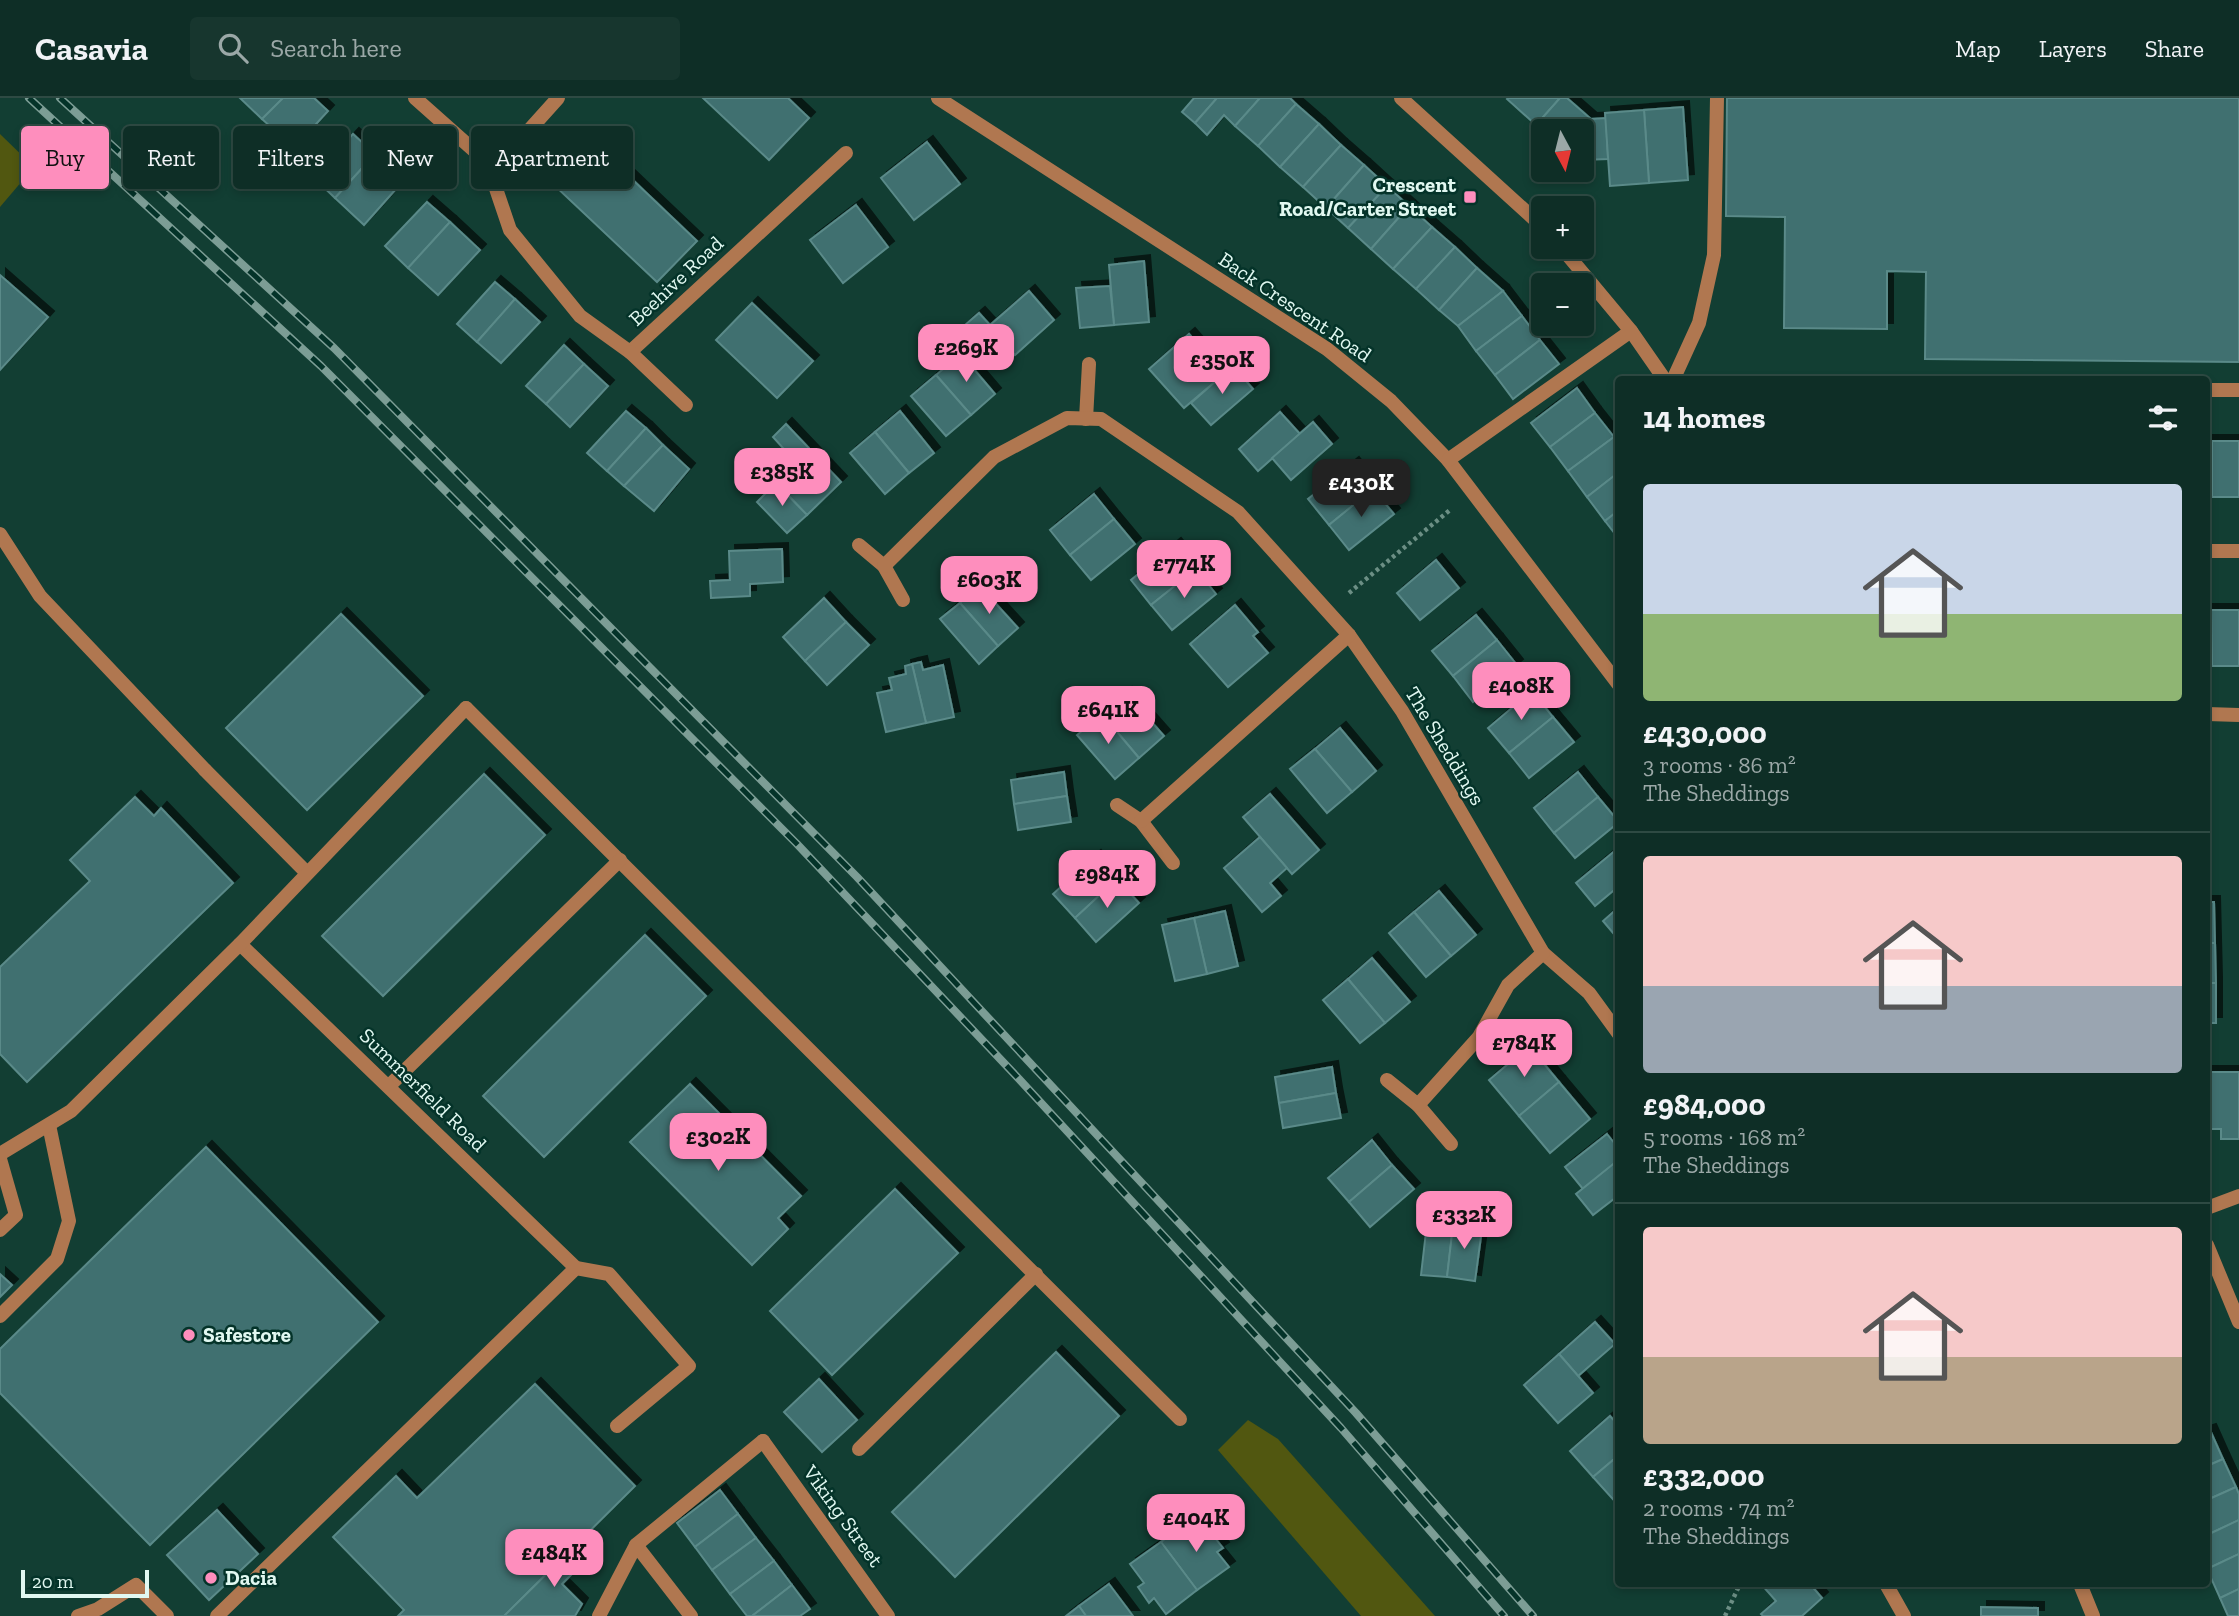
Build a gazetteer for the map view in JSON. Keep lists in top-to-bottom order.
{
  "streets": {
    "street": [
      "Beehive Road",
      "Back Crescent Road",
      "The Sheddings",
      "Summerfield Road",
      "Viking Street"
    ]
  },
  "places": {
    "transit": ["Crescent Road/Carter Street"],
    "other": ["Safestore", "Dacia"]
  },
  "scale_bar": "20 m",
  "north": "bottom",
  "page": {
    "header": "Casavia",
    "search": "Search here",
    "nav": ["Map", "Layers", "Share"],
    "map_buttons": ["+", "−"],
    "chip": [
      "Buy",
      "Rent",
      "Filters",
      "New",
      "Apartment"
    ],
    "price": [
      "£269K",
      "£350K",
      "£385K",
      "£430K",
      "£774K",
      "£603K",
      "£408K",
      "£641K",
      "£984K",
      "£784K",
      "£302K",
      "£332K",
      "£404K",
      "£484K"
    ],
    "heading": "14 homes",
    "list": [
      {
        "name": "£430,000",
        "note": "3 rooms · 86 m² · The Sheddings"
      },
      {
        "name": "£984,000",
        "note": "5 rooms · 168 m² · The Sheddings"
      },
      {
        "name": "£332,000",
        "note": "2 rooms · 74 m² · The Sheddings"
      }
    ],
    "scale": "20 m"
  }
}
